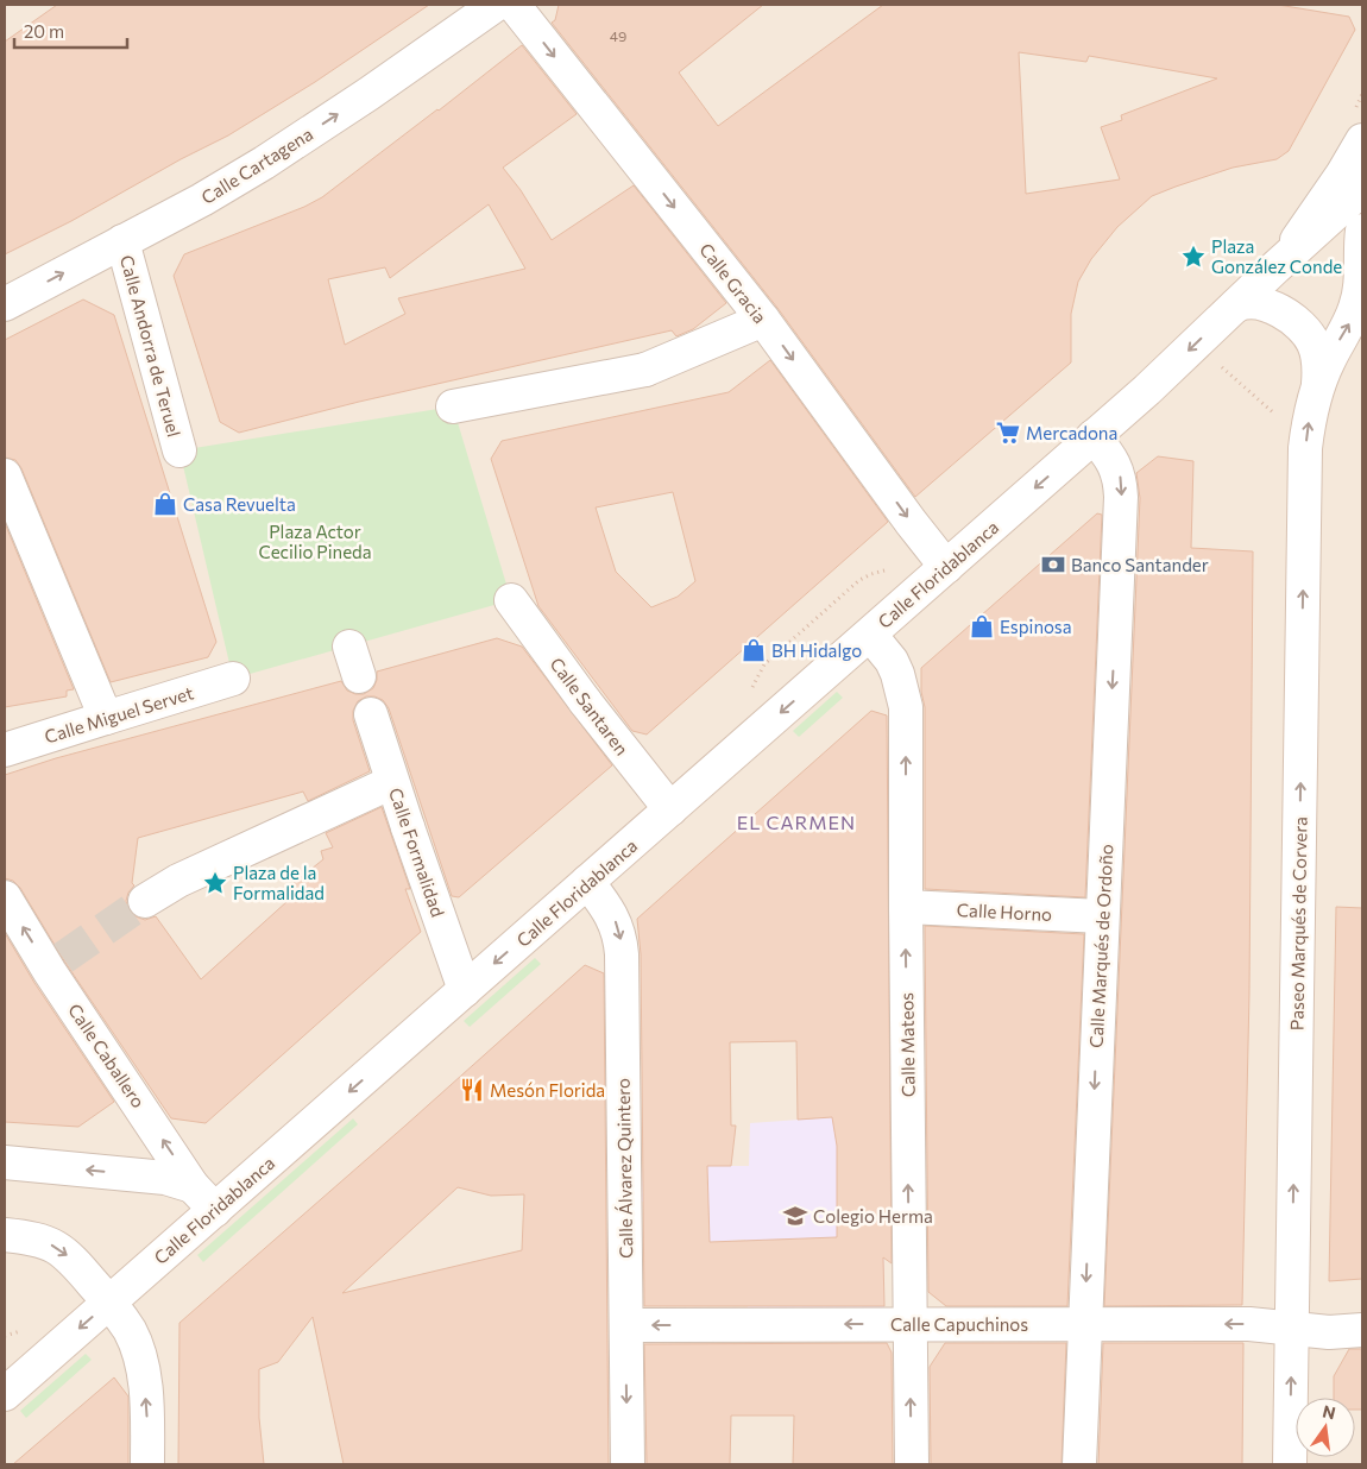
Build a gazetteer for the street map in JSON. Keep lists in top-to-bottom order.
{
  "streets": {
    "street": [
      "Calle Cartagena",
      "Calle Gracia",
      "Calle Andorra de Teruel",
      "Calle Floridablanca",
      "Calle Santaren",
      "Calle Miguel Servet",
      "Calle Formalidad",
      "Calle Horno",
      "Paseo Marqués de Corvera",
      "Calle Marqués de Ordoño",
      "Calle Mateos",
      "Calle Caballero",
      "Calle Álvarez Quintero",
      "Calle Capuchinos"
    ]
  },
  "crossings": [
    ["Calle Cartagena", "Calle Andorra de Teruel"],
    ["Calle Gracia", "Calle Floridablanca"],
    ["Calle Floridablanca", "Calle Santaren"],
    ["Calle Floridablanca", "Calle Formalidad"],
    ["Calle Floridablanca", "Calle Marqués de Ordoño"],
    ["Calle Floridablanca", "Calle Mateos"],
    ["Calle Floridablanca", "Calle Caballero"],
    ["Calle Floridablanca", "Calle Álvarez Quintero"],
    ["Calle Horno", "Calle Marqués de Ordoño"],
    ["Calle Horno", "Calle Mateos"],
    ["Paseo Marqués de Corvera", "Calle Capuchinos"],
    ["Calle Marqués de Ordoño", "Calle Capuchinos"],
    ["Calle Mateos", "Calle Capuchinos"],
    ["Calle Álvarez Quintero", "Calle Capuchinos"]
  ],
  "one_way": [
    "Calle Cartagena",
    "Calle Gracia",
    "Calle Floridablanca",
    "Paseo Marqués de Corvera",
    "Calle Marqués de Ordoño",
    "Calle Mateos",
    "Calle Caballero",
    "Calle Álvarez Quintero",
    "Calle Capuchinos"
  ],
  "districts": ["EL CARMEN"],
  "parks": ["Plaza Actor Cecilio Pineda"],
  "places": {
    "place": ["Plaza González Conde", "Plaza de la Formalidad"],
    "supermarket": ["Mercadona"],
    "shop": ["Casa Revuelta", "Espinosa", "BH Hidalgo"],
    "bank": ["Banco Santander"],
    "restaurant": ["Mesón Florida"],
    "school or university": ["Colegio Herma"]
  },
  "house_numbers": ["49"],
  "scale_bar": "20 m",
  "north": "top"
}
